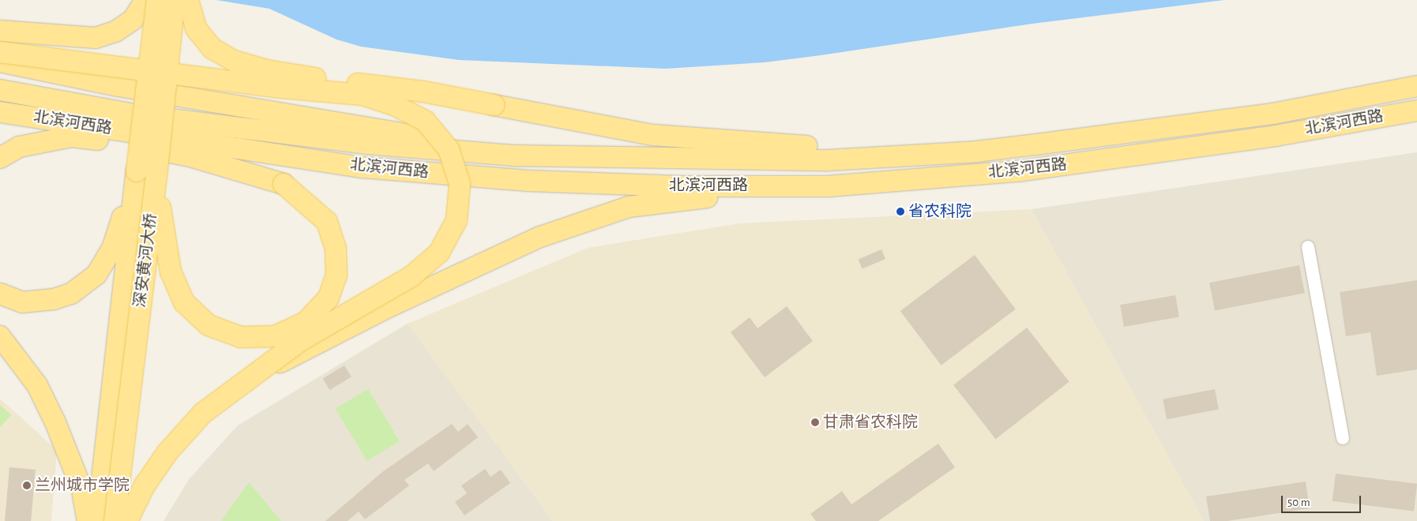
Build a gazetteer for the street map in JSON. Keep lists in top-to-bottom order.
{
  "streets": {
    "main road": ["北滨河西路", "深安黄河大桥"]
  },
  "places": ["省农科院", "甘肃省农科院", "兰州城市学院"],
  "scale_bar": "50 m"
}
